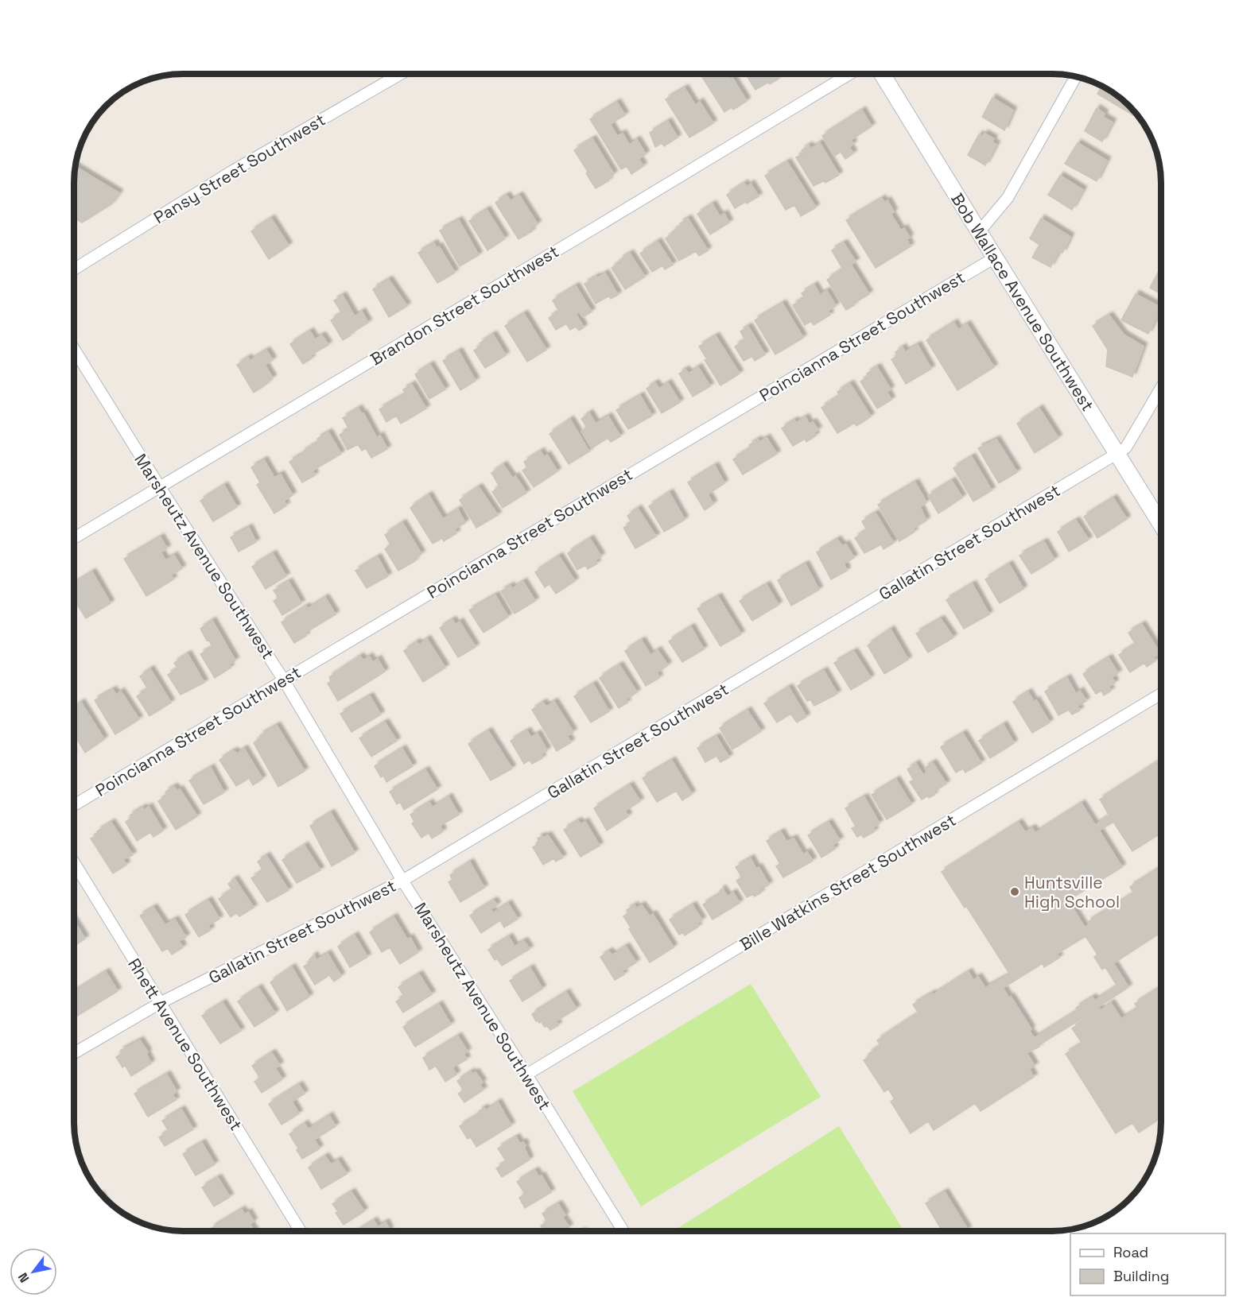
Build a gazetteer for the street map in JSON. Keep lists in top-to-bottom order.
{
  "streets": {
    "main road": ["Bob Wallace Avenue Southwest"],
    "street": [
      "Pansy Street Southwest",
      "Brandon Street Southwest",
      "Poincianna Street Southwest",
      "Gallatin Street Southwest",
      "Marsheutz Avenue Southwest",
      "Bille Watkins Street Southwest",
      "Rhett Avenue Southwest"
    ]
  },
  "crossings": [
    ["Bob Wallace Avenue Southwest", "Poincianna Street Southwest"],
    ["Bob Wallace Avenue Southwest", "Gallatin Street Southwest"],
    ["Brandon Street Southwest", "Marsheutz Avenue Southwest"],
    ["Poincianna Street Southwest", "Marsheutz Avenue Southwest"],
    ["Gallatin Street Southwest", "Marsheutz Avenue Southwest"],
    ["Gallatin Street Southwest", "Rhett Avenue Southwest"],
    ["Marsheutz Avenue Southwest", "Bille Watkins Street Southwest"]
  ],
  "places": ["Huntsville High School"],
  "legend": ["Road", "Building"],
  "north": "bottom left"
}
